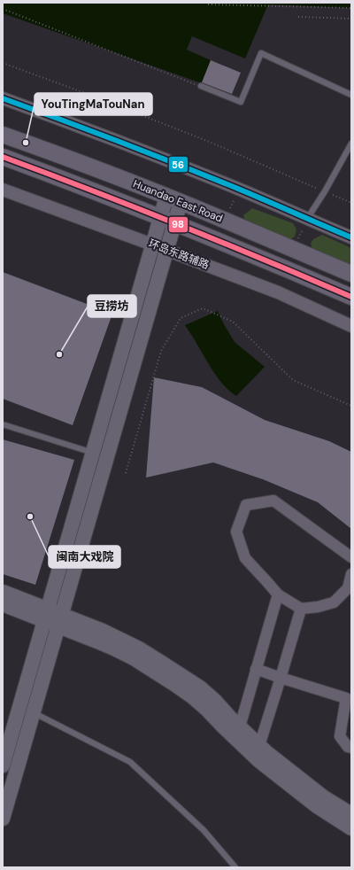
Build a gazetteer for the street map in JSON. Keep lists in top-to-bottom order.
{
  "streets": {
    "main road": ["Huandao East Road"],
    "street": ["环岛东路辅路"]
  },
  "places": ["YouTingMaTouNan", "豆捞坊", "闽南大戏院"],
  "lines": ["transit line 56", "transit line 98"]
}
